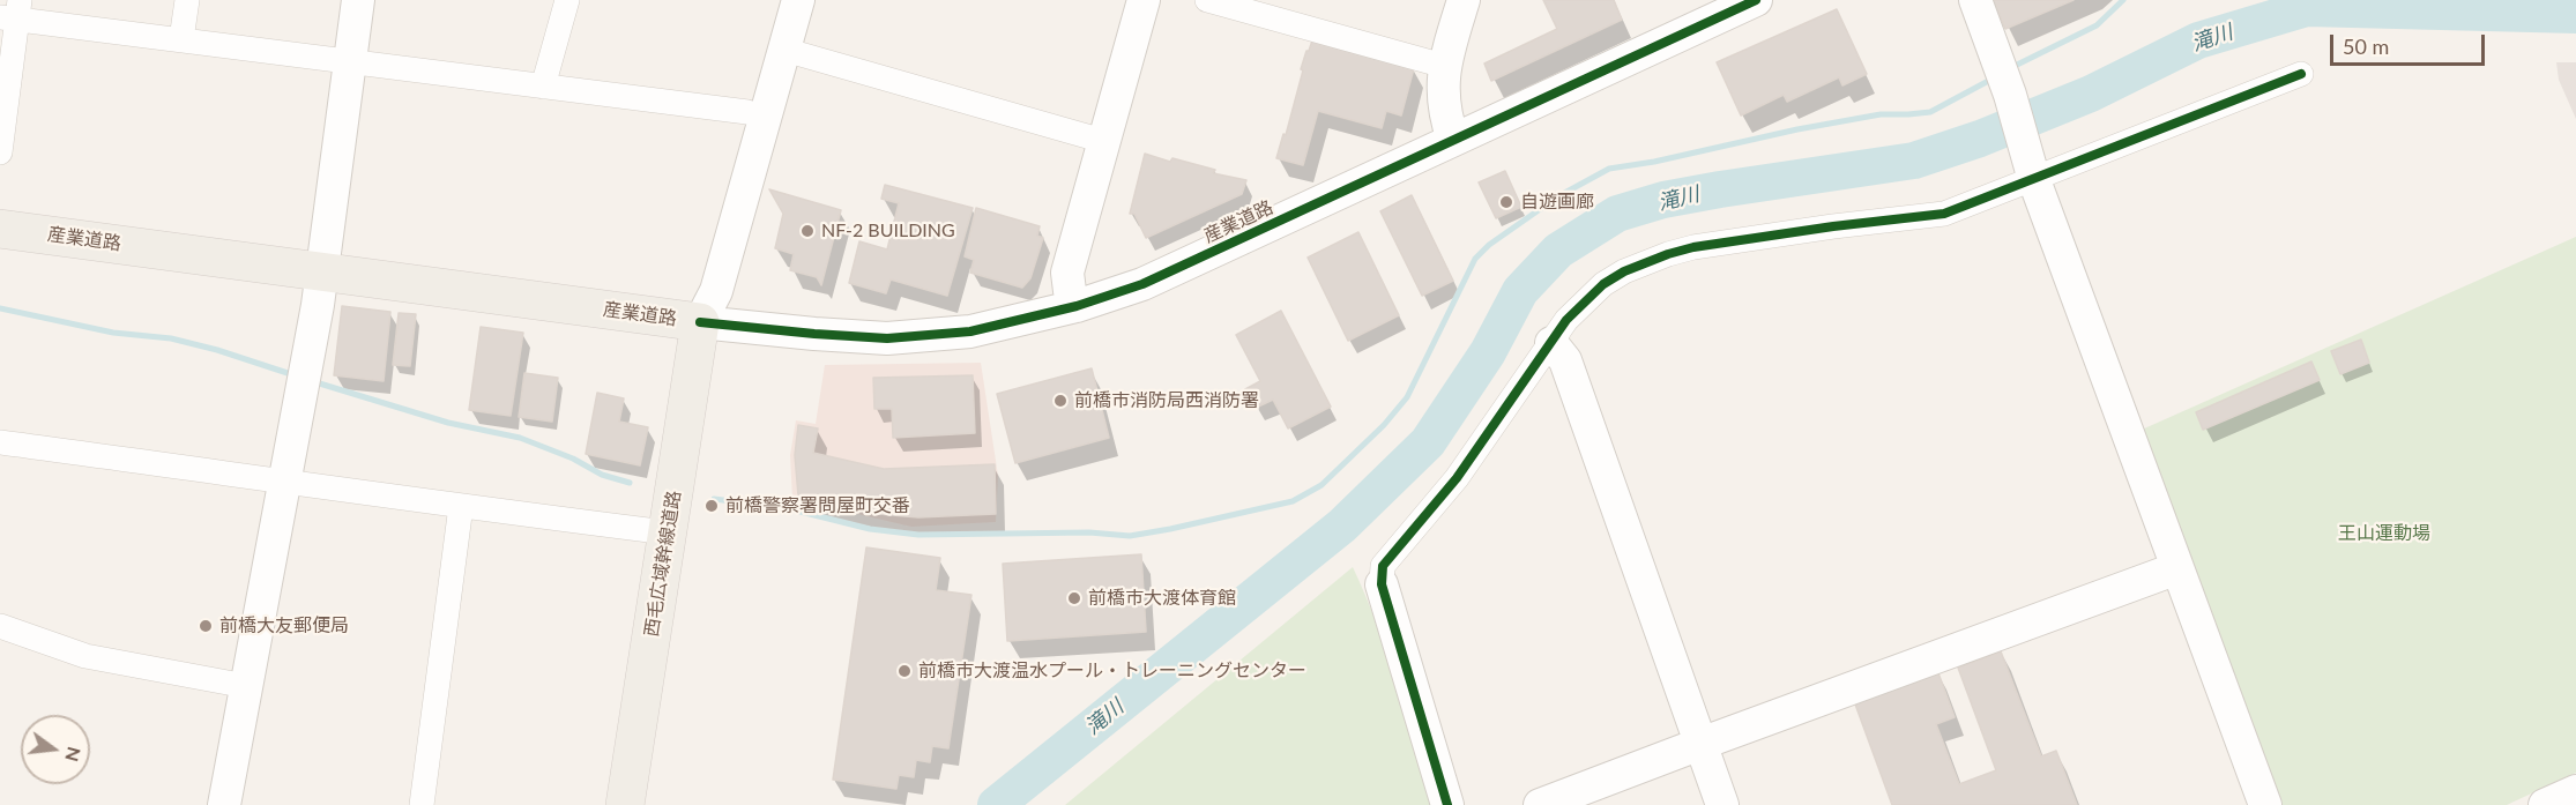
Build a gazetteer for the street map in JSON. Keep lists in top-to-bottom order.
{
  "streets": {
    "main road": ["産業道路", "西毛広域幹線道路"]
  },
  "crossings": [
    ["産業道路", "西毛広域幹線道路"]
  ],
  "water": ["滝川"],
  "parks": ["王山運動場"],
  "places": [
    "自遊画廊",
    "NF-2 BUILDING",
    "前橋市消防局西消防署",
    "前橋警察署問屋町交番",
    "前橋市大渡体育館",
    "前橋大友郵便局",
    "前橋市大渡温水プール・トレーニングセンター"
  ],
  "scale_bar": "50 m",
  "north": "right"
}
